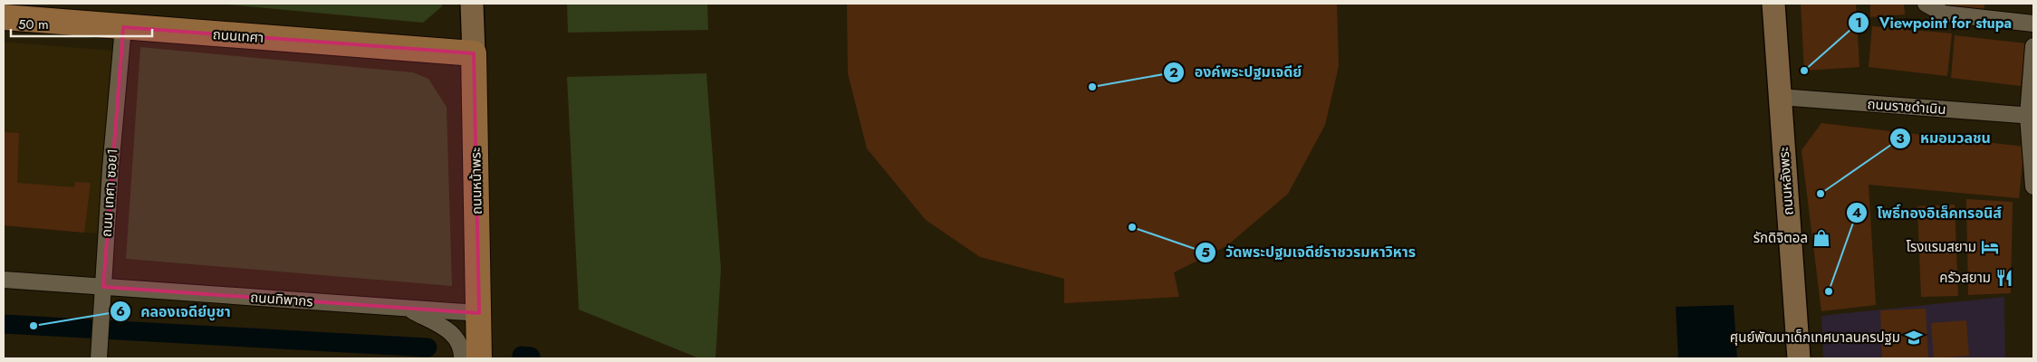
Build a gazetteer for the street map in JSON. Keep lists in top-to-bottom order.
{
  "streets": {
    "main road": ["ถนนเทศา", "ถนนหน้าพระ", "ถนนหลังพระ"],
    "street": ["ถนนราชดำเนิน", "ถนน เทศา ซอย1", "ถนนทิพากร"]
  },
  "crossings": [
    ["ถนนเทศา", "ถนนหน้าพระ"],
    ["ถนนเทศา", "ถนน เทศา ซอย1"],
    ["ถนนราชดำเนิน", "ถนนหลังพระ"],
    ["ถนนหน้าพระ", "ถนนทิพากร"],
    ["ถนน เทศา ซอย1", "ถนนทิพากร"]
  ],
  "places": {
    "other": [
      "Viewpoint for stupa",
      "องค์พระปฐมเจดีย์",
      "หมอมวลชน",
      "วัดพระปฐมเจดีย์ราชวรมหาวิหาร",
      "โพธิ์ทองอิเล็คทรอนิส์",
      "คลองเจดีย์บูชา"
    ],
    "shop": ["รักดิจิตอล"],
    "hotel": ["โรงแรมสยาม"],
    "restaurant": ["ครัวสยาม"],
    "school or university": ["ศุนย์พัฒนาเด็กเทศบาลนครปฐม"]
  },
  "scale_bar": "50 m"
}
